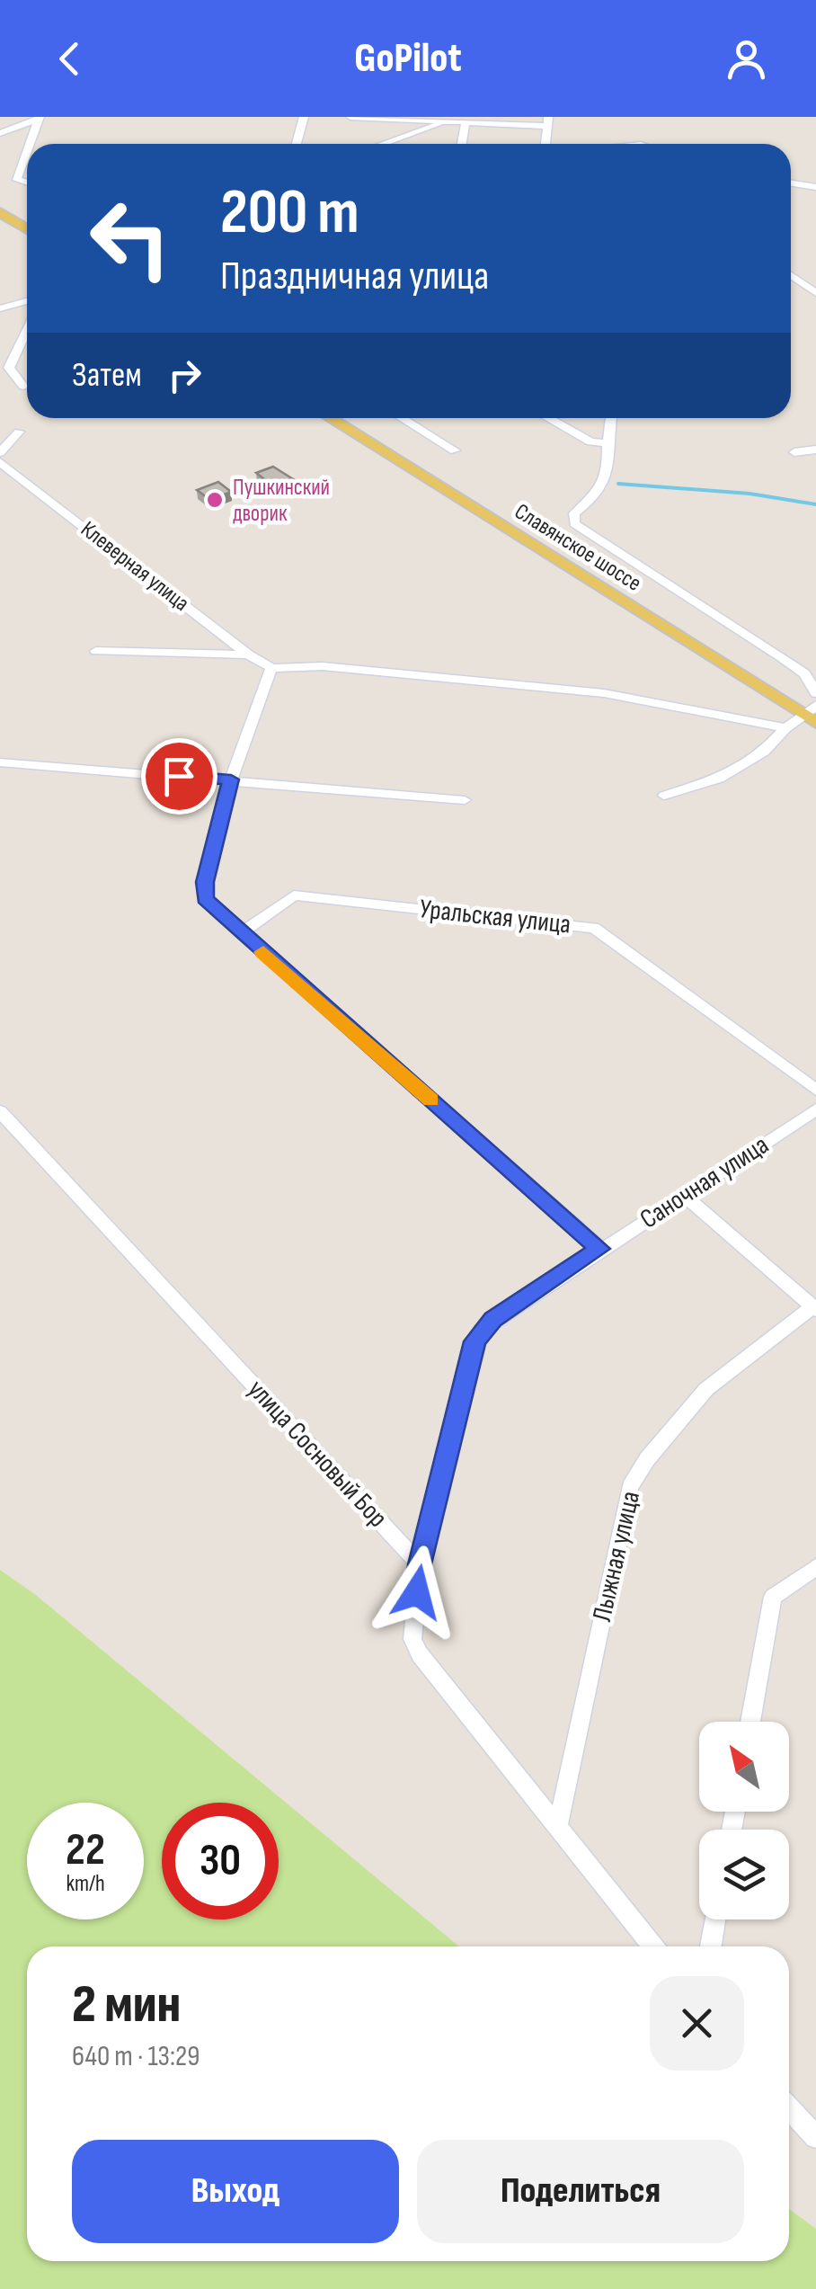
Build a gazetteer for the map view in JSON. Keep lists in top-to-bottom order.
{
  "streets": {
    "main road": ["Славянское шоссе"],
    "street": [
      "Клеверная улица",
      "Уральская улица",
      "Саночная улица",
      "улица Сосновый Бор",
      "Лыжная улица"
    ]
  },
  "crossings": [
    ["Саночная улица", "улица Сосновый Бор"],
    ["Саночная улица", "Лыжная улица"]
  ],
  "places": ["Пушкинский дворик"],
  "north": "top left",
  "page": {
    "header": "GoPilot",
    "turn": ["200 m", "Праздничная улица"],
    "then": "Затем",
    "speed": "22 km/h",
    "limit": "30",
    "heading": ["2 мин", "640 m · 13:29"],
    "buttons": ["Выход", "Поделиться"]
  }
}
